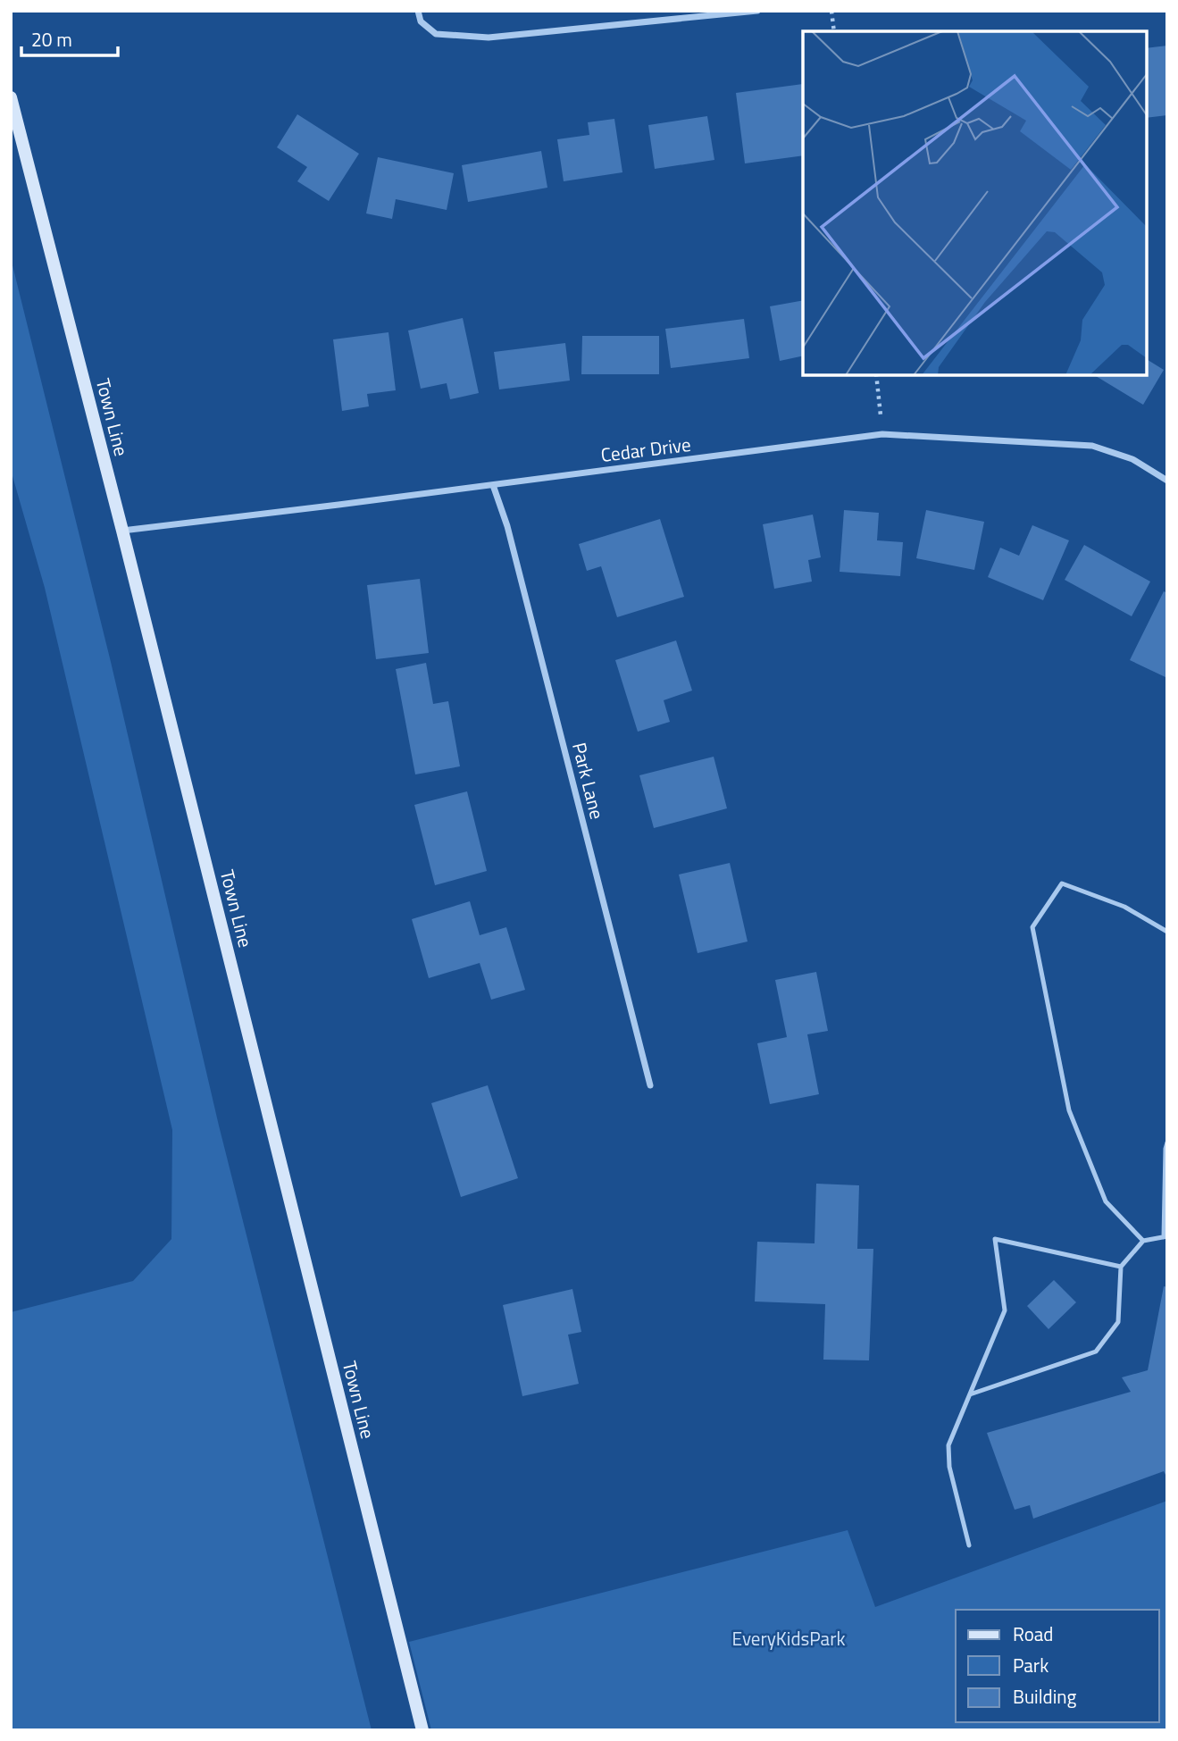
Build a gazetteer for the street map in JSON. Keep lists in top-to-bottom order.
{
  "streets": {
    "main road": ["Town Line"],
    "street": ["Cedar Drive", "Park Lane"]
  },
  "crossings": [
    ["Town Line", "Cedar Drive"],
    ["Cedar Drive", "Park Lane"]
  ],
  "parks": ["EveryKidsPark"],
  "legend": ["Road", "Park", "Building"],
  "scale_bar": "20 m"
}
